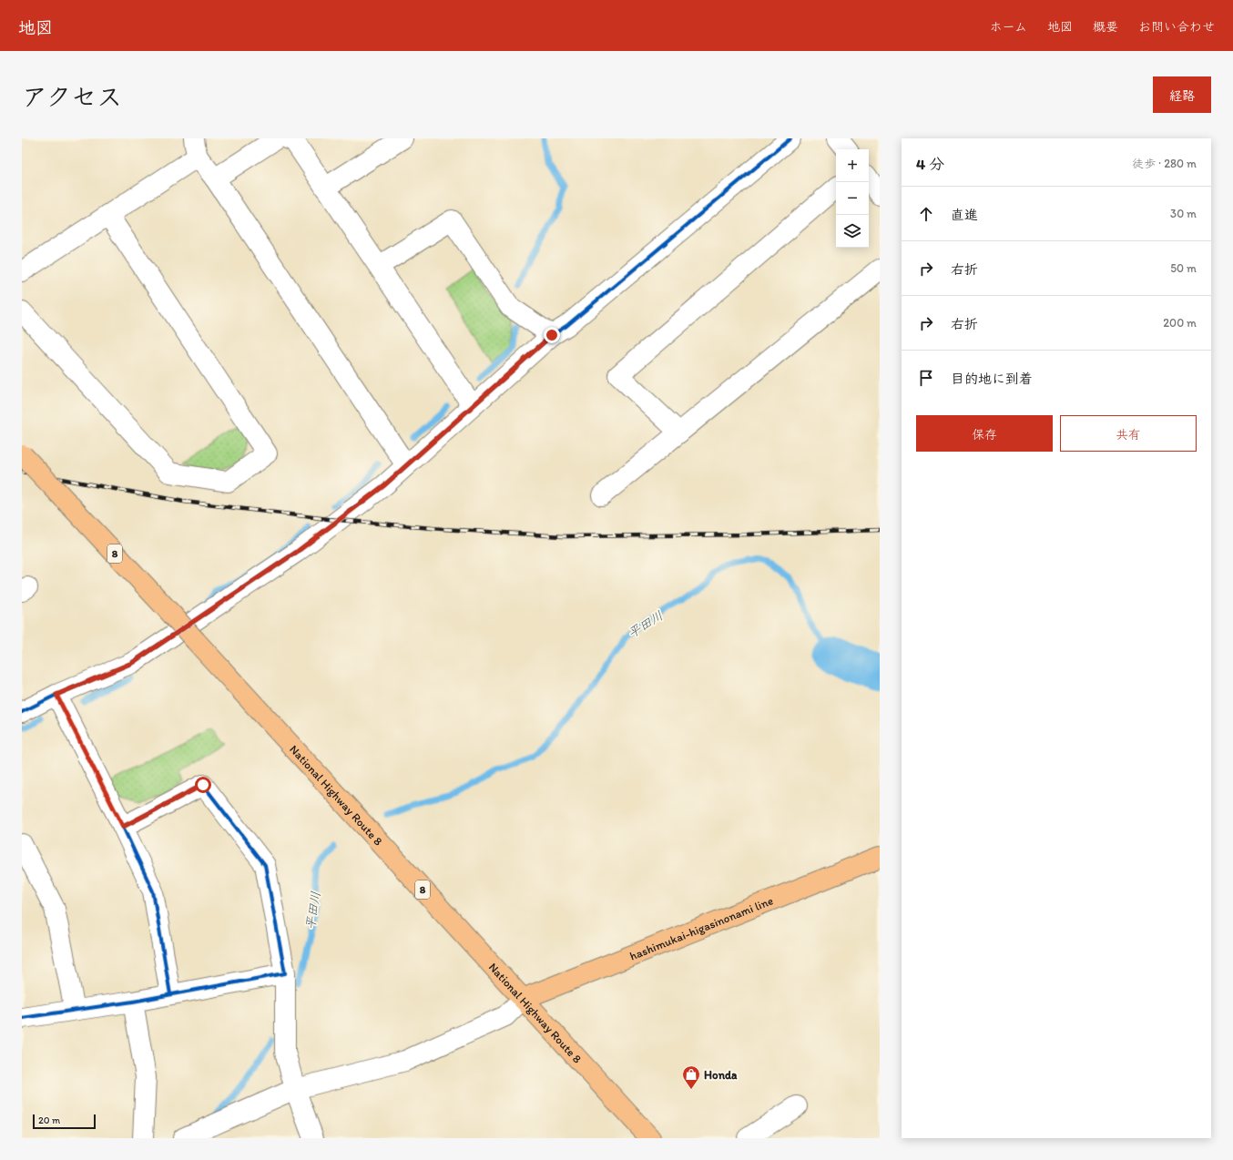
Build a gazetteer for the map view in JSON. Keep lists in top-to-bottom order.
{
  "streets": {
    "main road": ["8", "National Highway Route 8", "hashimukai-higasinonami line"]
  },
  "crossings": [
    ["National Highway Route 8", "hashimukai-higasinonami line"]
  ],
  "water": ["平田川"],
  "places": {
    "shop": ["Honda"]
  },
  "scale_bar": "20 m",
  "page": {
    "header": "地図",
    "nav": [
      "ホーム",
      "地図",
      "概要",
      "お問い合わせ"
    ],
    "title": "アクセス",
    "buttons": [
      "経路",
      ["保存", "共有"]
    ],
    "heading": ["4 分", "徒歩 · 280 m"],
    "map_buttons": ["+", "−"],
    "list": [
      ["直進", "30 m"],
      ["右折", "50 m"],
      ["右折", "200 m"],
      "目的地に到着"
    ],
    "scale": "20 m"
  }
}
